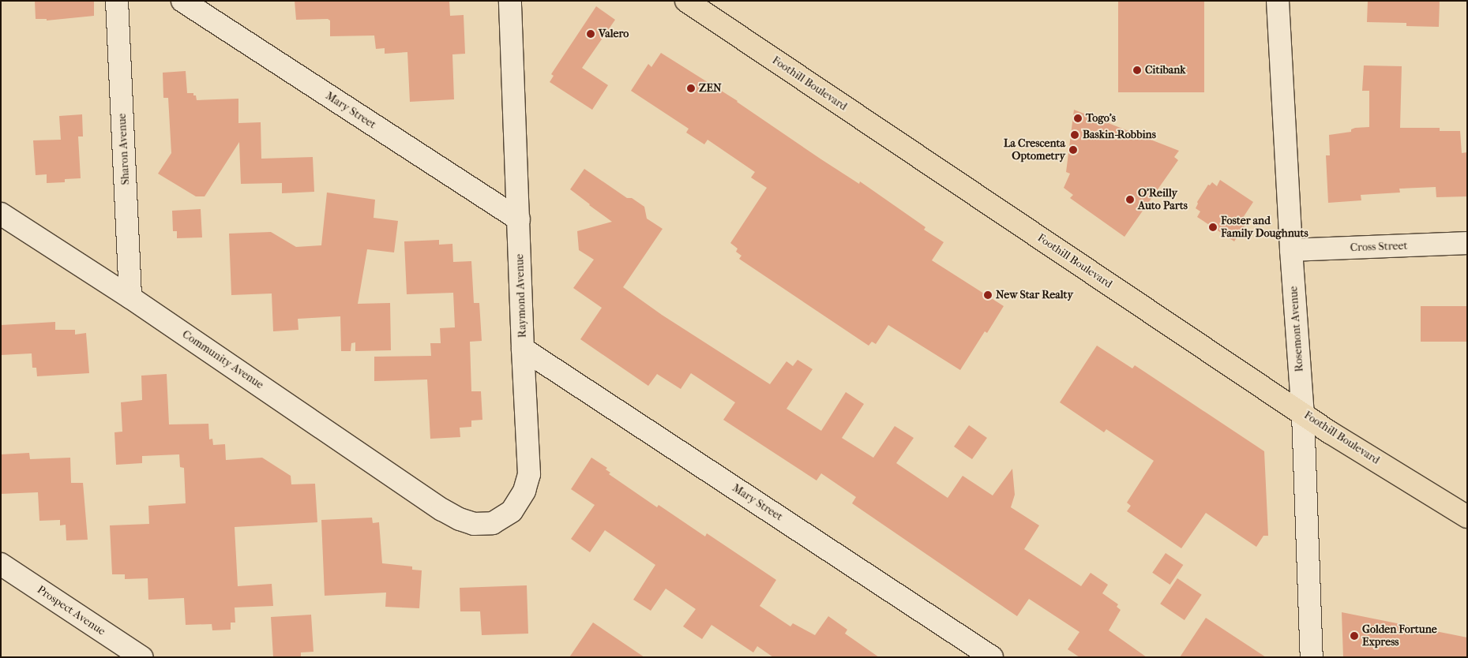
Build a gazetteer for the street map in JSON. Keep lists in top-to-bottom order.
{
  "streets": {
    "main road": ["Foothill Boulevard"],
    "street": [
      "Mary Street",
      "Sharon Avenue",
      "Cross Street",
      "Raymond Avenue",
      "Rosemont Avenue",
      "Community Avenue",
      "Prospect Avenue"
    ]
  },
  "crossings": [
    ["Foothill Boulevard", "Rosemont Avenue"],
    ["Mary Street", "Raymond Avenue"],
    ["Sharon Avenue", "Community Avenue"],
    ["Cross Street", "Rosemont Avenue"],
    ["Raymond Avenue", "Community Avenue"]
  ],
  "places": [
    "Valero",
    "Citibank",
    "ZEN",
    "Togo's",
    "Baskin-Robbins",
    "La Crescenta Optometry",
    "O'Reilly Auto Parts",
    "Foster and Family Doughnuts",
    "New Star Realty",
    "Golden Fortune Express"
  ]
}
